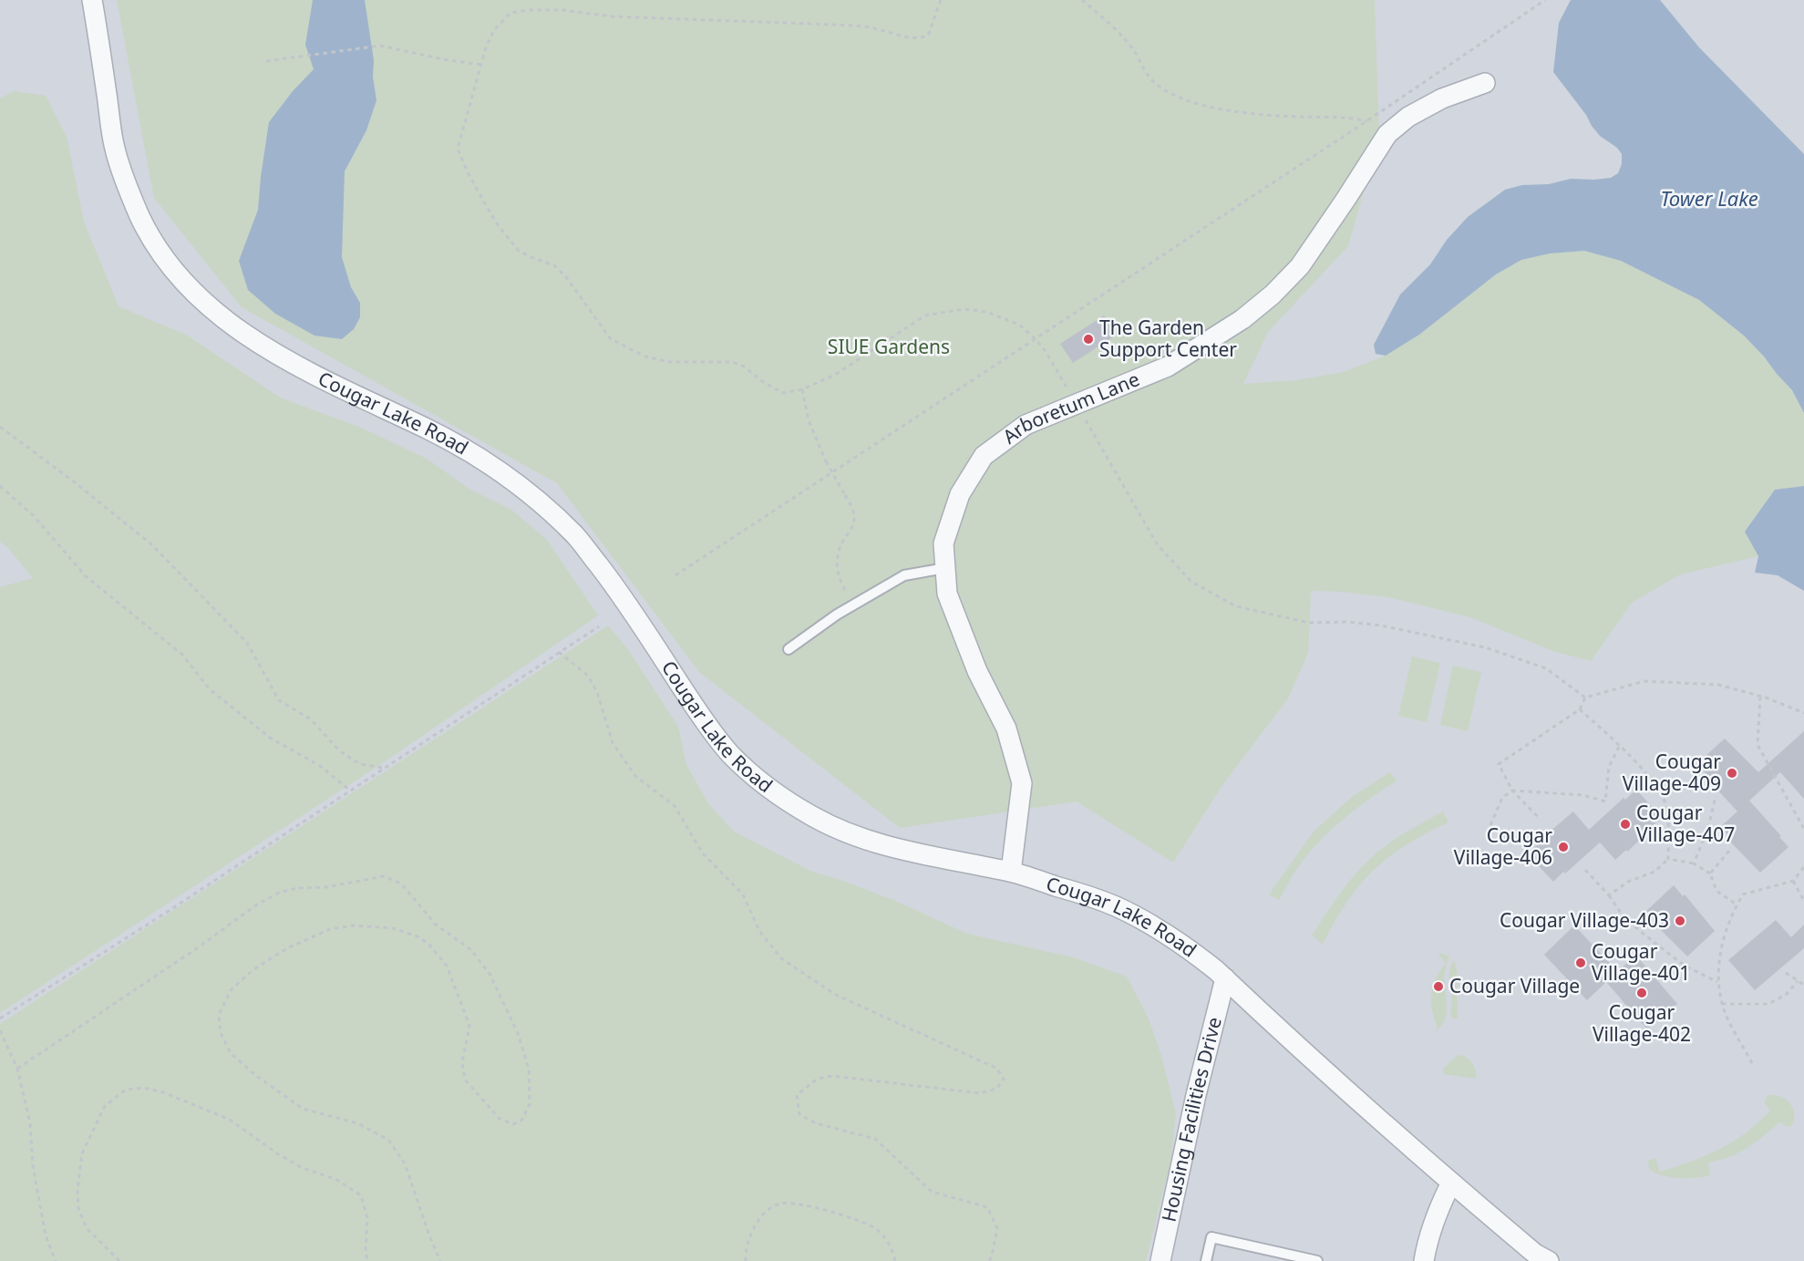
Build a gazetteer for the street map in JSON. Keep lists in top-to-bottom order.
{
  "streets": {
    "street": ["Arboretum Lane", "Cougar Lake Road", "Housing Facilities Drive"]
  },
  "crossings": [
    ["Arboretum Lane", "Cougar Lake Road"],
    ["Cougar Lake Road", "Housing Facilities Drive"]
  ],
  "water": ["Tower Lake"],
  "parks": ["SIUE Gardens"],
  "places": [
    "The Garden Support Center",
    "Cougar Village-409",
    "Cougar Village-407",
    "Cougar Village-406",
    "Cougar Village-403",
    "Cougar Village-401",
    "Cougar Village",
    "Cougar Village-402"
  ]
}
